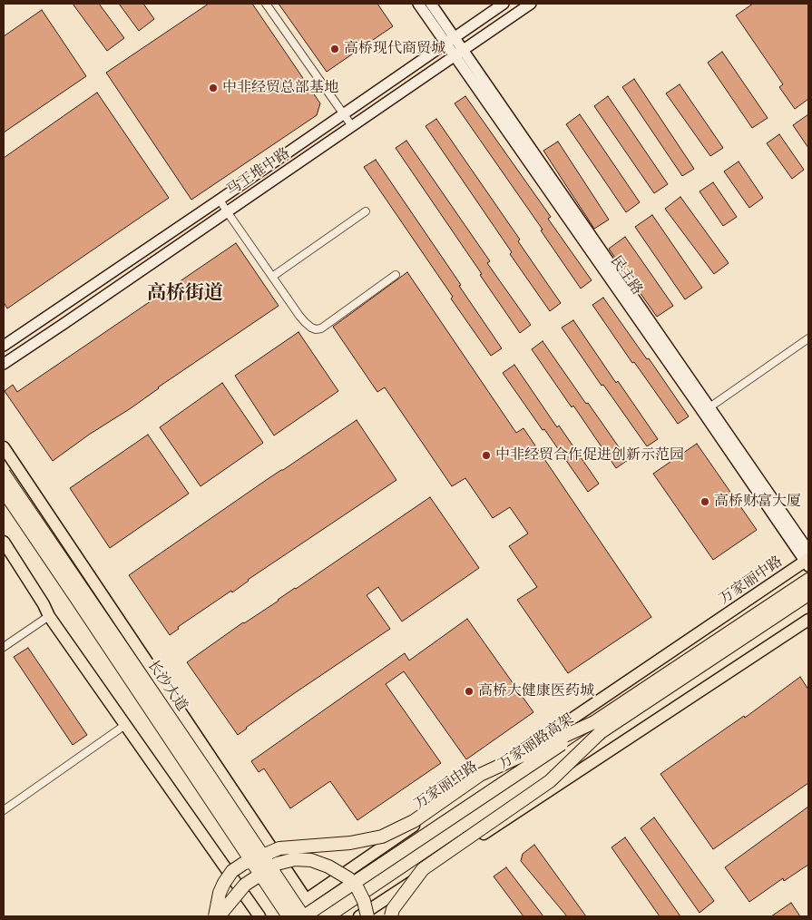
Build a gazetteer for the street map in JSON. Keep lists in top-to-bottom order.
{
  "streets": {
    "highway": ["长沙大道", "万家丽路高架"],
    "main road": ["万家丽中路"],
    "street": ["马王堆中路", "民主路"]
  },
  "crossings": [
    ["马王堆中路", "民主路"],
    ["民主路", "万家丽中路"],
    ["长沙大道", "万家丽路高架"]
  ],
  "districts": ["高桥街道"],
  "places": [
    "高桥现代商贸城",
    "中非经贸总部基地",
    "中非经贸合作促进创新示范园",
    "高桥财富大厦",
    "高桥大健康医药城"
  ]
}
